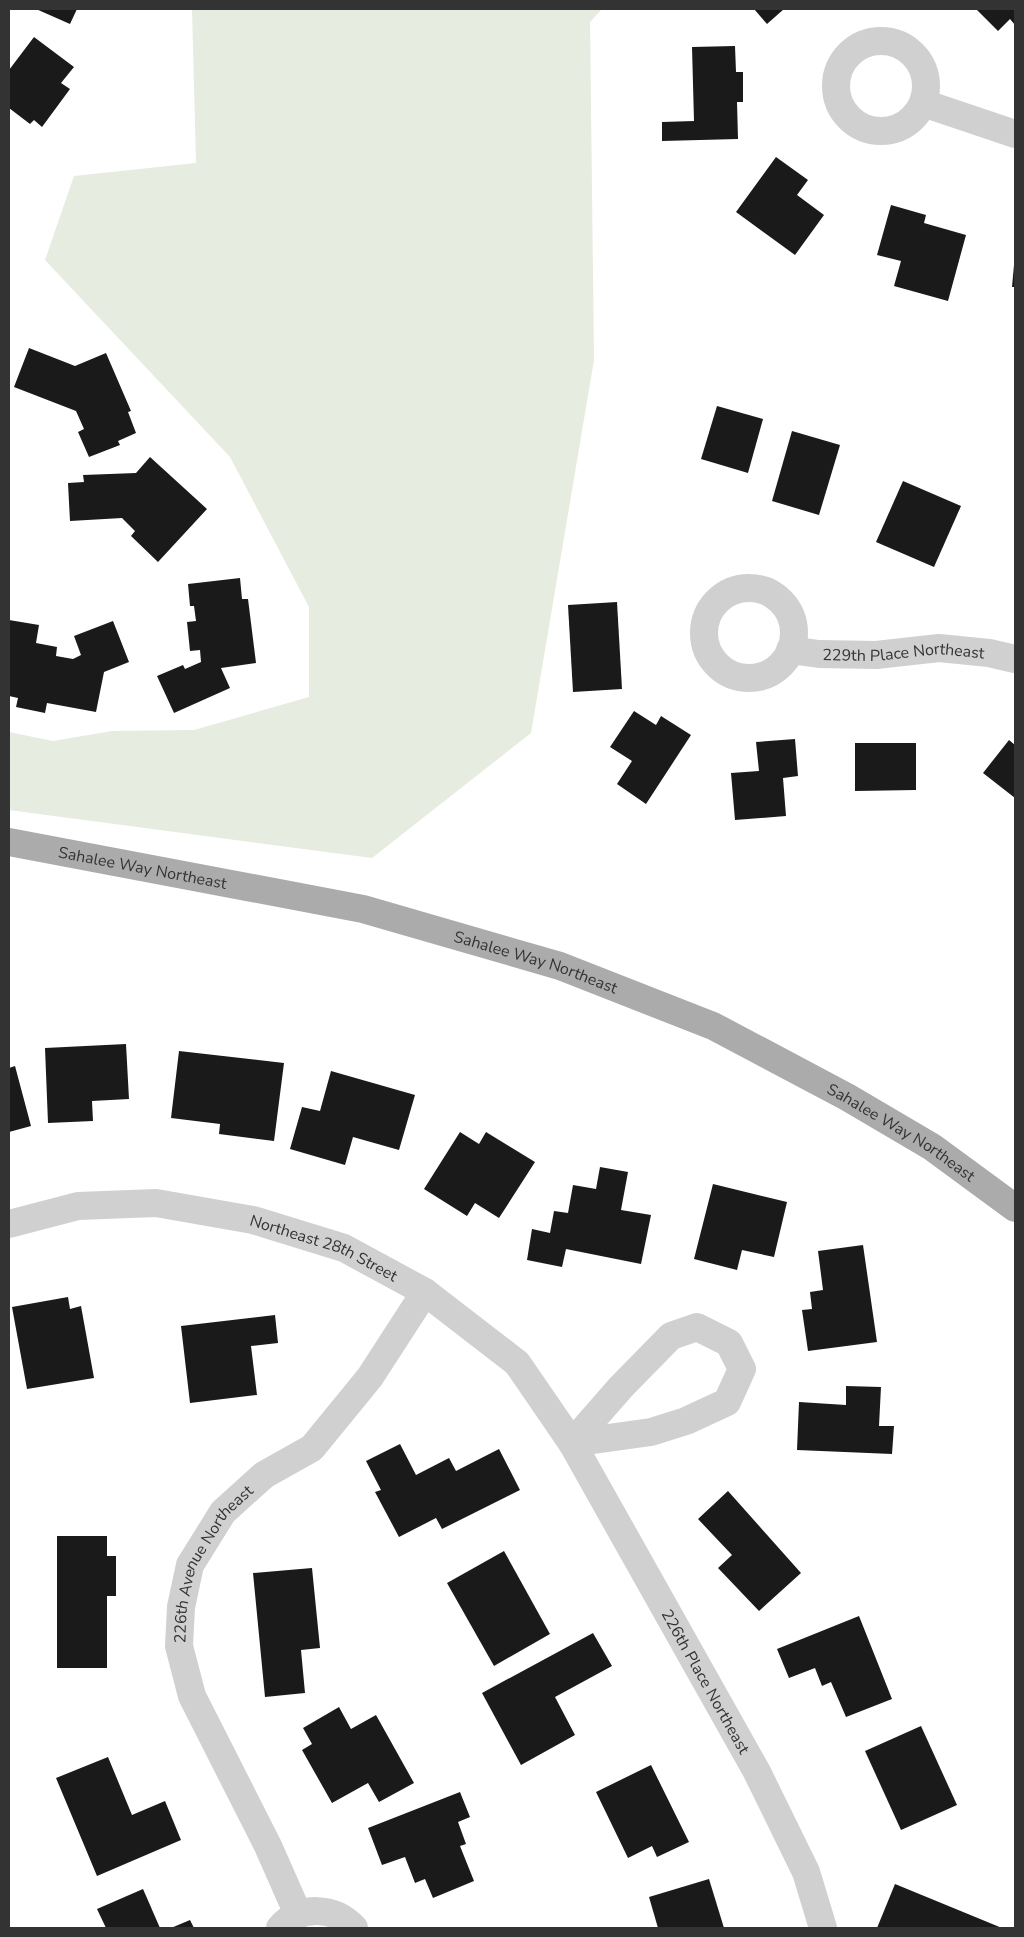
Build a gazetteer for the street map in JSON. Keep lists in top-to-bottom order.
{
  "streets": {
    "main road": ["Sahalee Way Northeast"],
    "street": [
      "229th Place Northeast",
      "Northeast 28th Street",
      "226th Avenue Northeast",
      "226th Place Northeast"
    ]
  },
  "crossings": [
    ["Northeast 28th Street", "226th Avenue Northeast"],
    ["Northeast 28th Street", "226th Place Northeast"]
  ]
}
